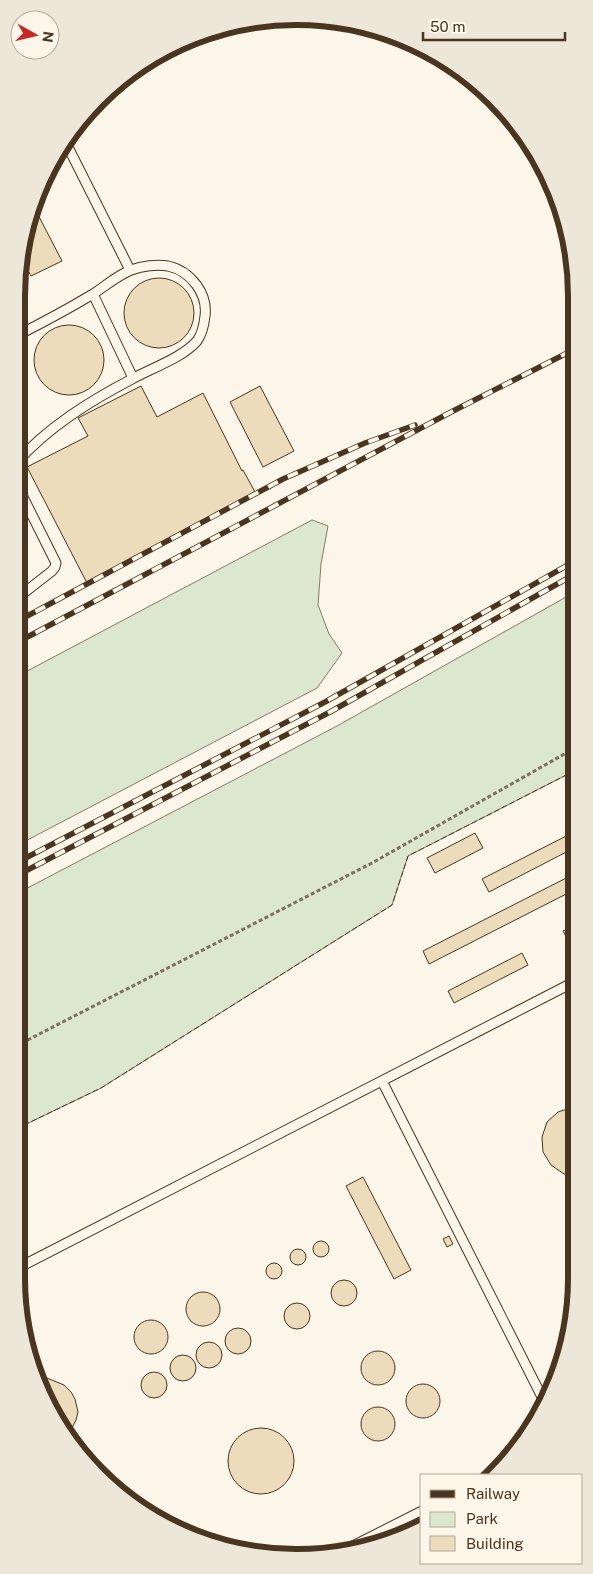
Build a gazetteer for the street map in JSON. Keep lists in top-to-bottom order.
{
  "legend": ["Railway", "Park", "Building"],
  "scale_bar": "50 m",
  "north": "right"
}
